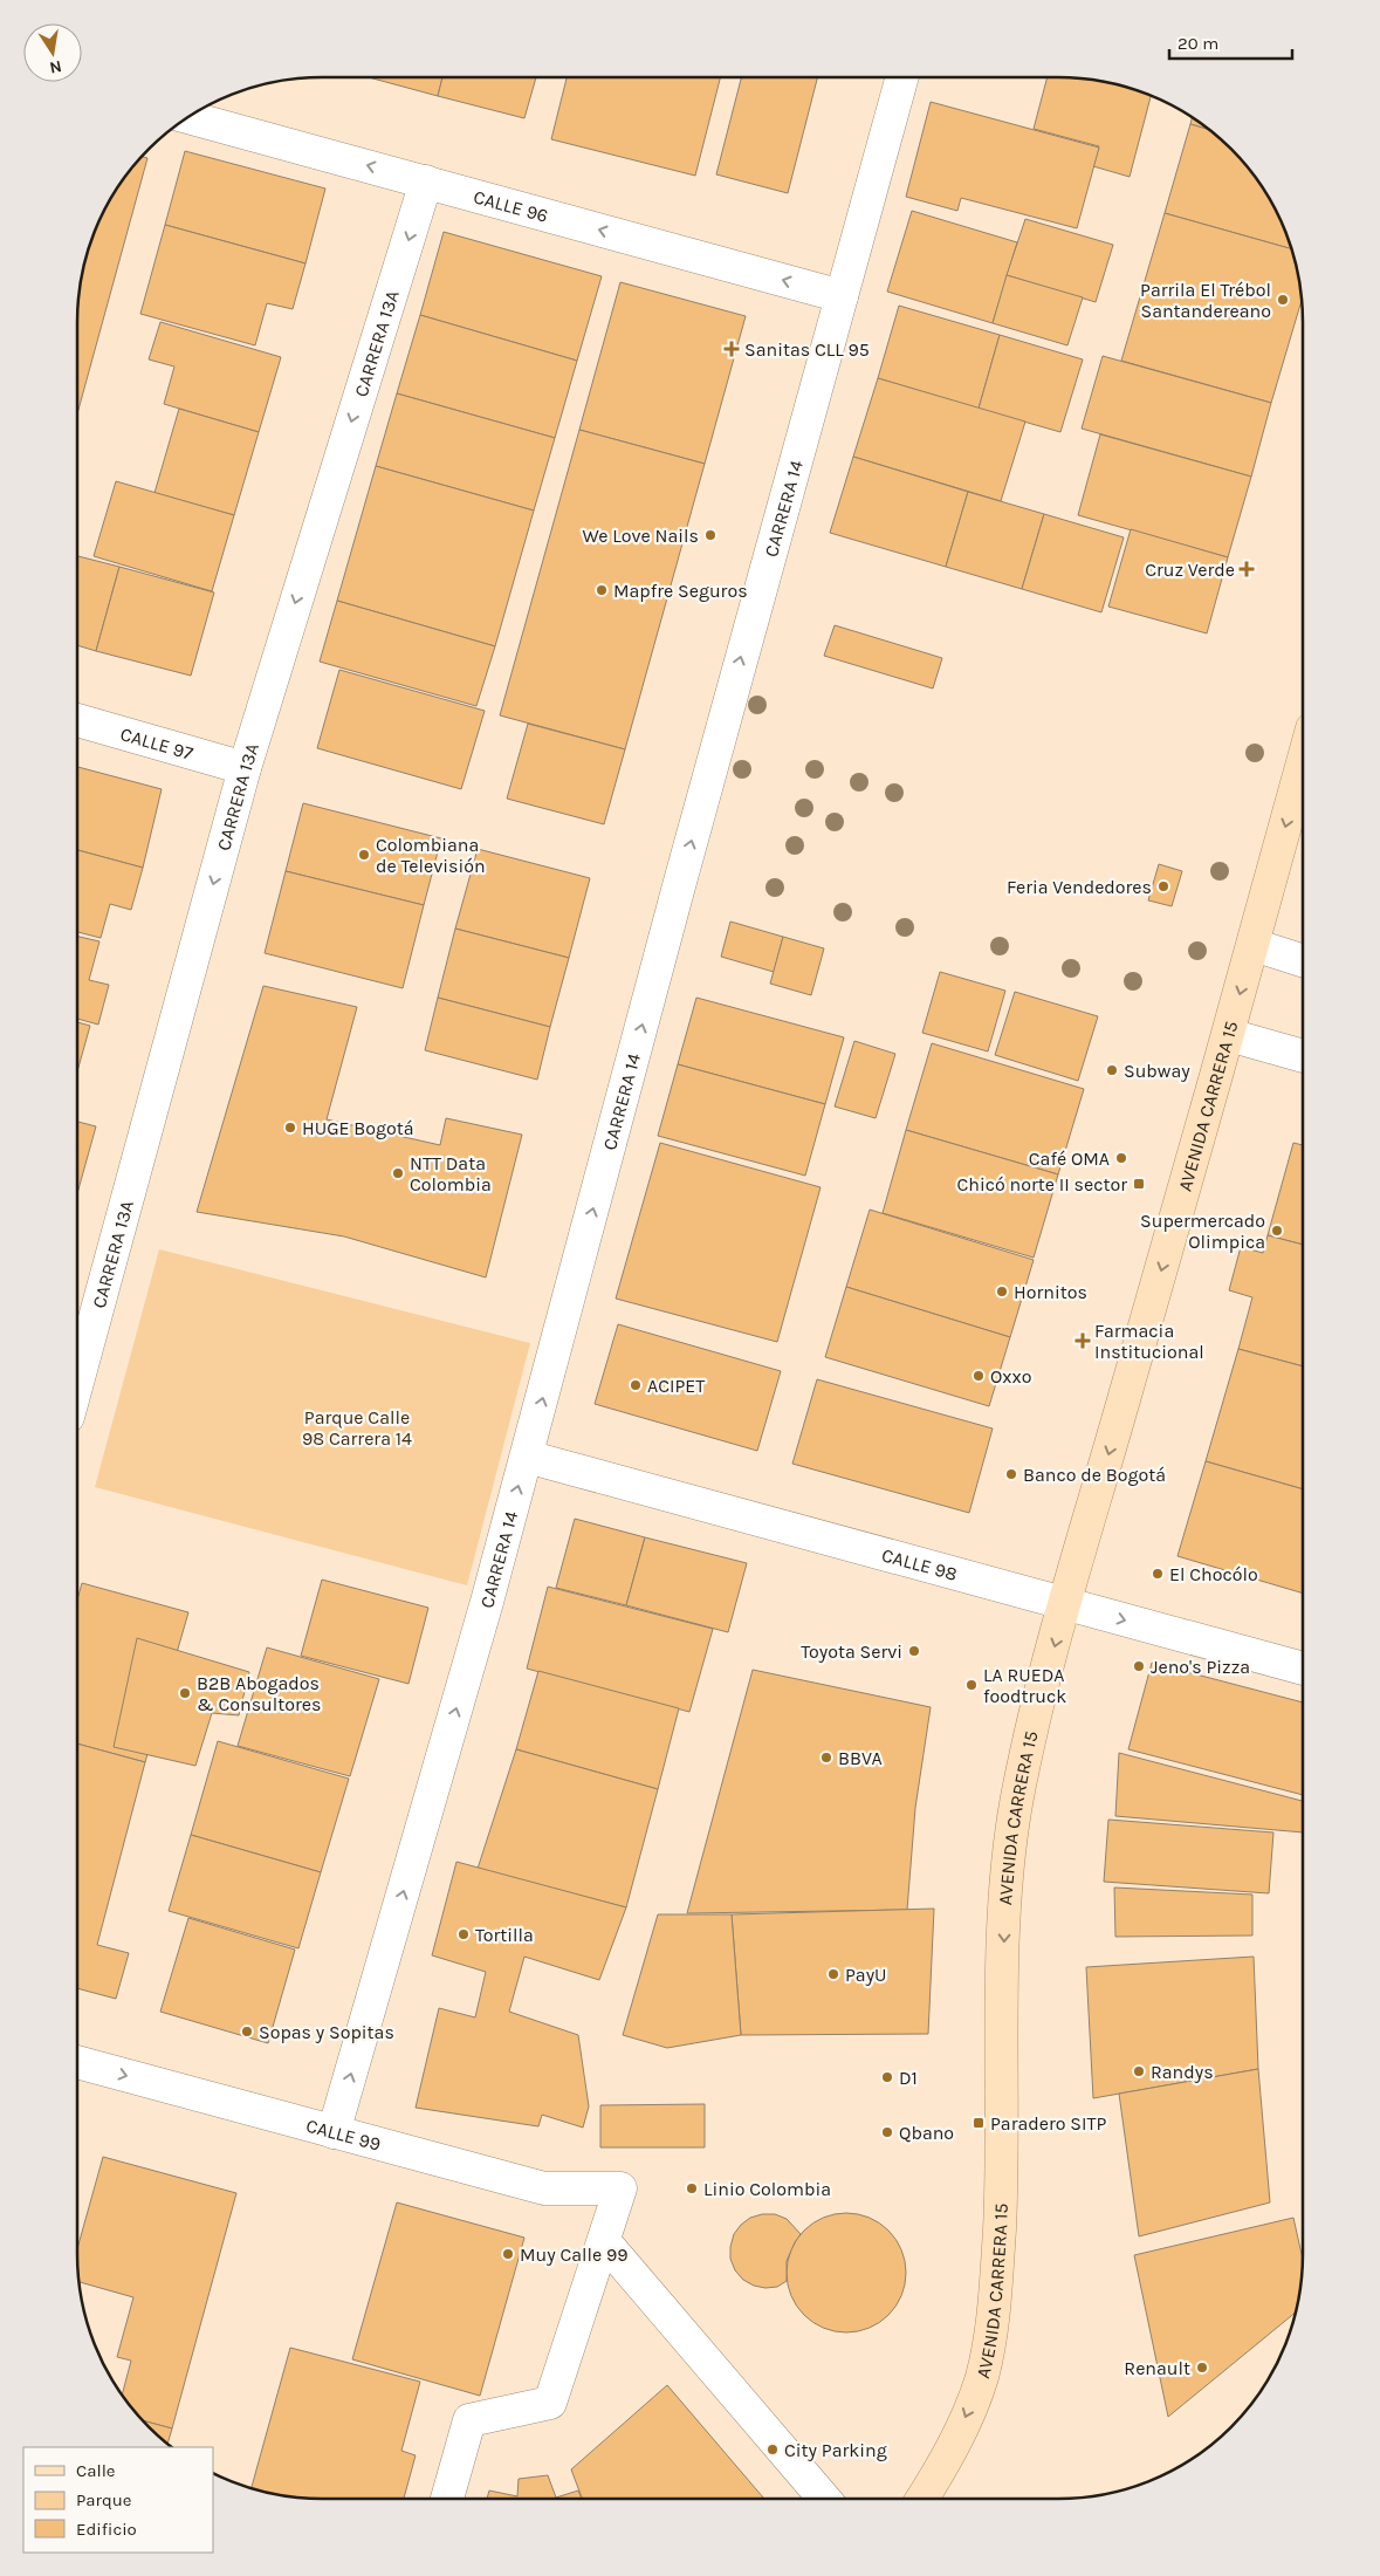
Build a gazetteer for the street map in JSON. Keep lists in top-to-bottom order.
{
  "streets": {
    "main road": ["AVENIDA CARRERA 15"],
    "street": [
      "CALLE 96",
      "CARRERA 13A",
      "CARRERA 14",
      "CALLE 97",
      "CALLE 98",
      "CALLE 99"
    ]
  },
  "crossings": [
    ["CALLE 96", "CARRERA 13A"],
    ["CALLE 96", "CARRERA 14"],
    ["CARRERA 13A", "CALLE 97"],
    ["CARRERA 14", "CALLE 98"],
    ["CARRERA 14", "CALLE 99"],
    ["AVENIDA CARRERA 15", "CALLE 98"]
  ],
  "one_way": [
    "CALLE 96",
    "CARRERA 13A",
    "CARRERA 14",
    "AVENIDA CARRERA 15",
    "CALLE 99"
  ],
  "parks": ["Parque Calle 98 Carrera 14"],
  "places": {
    "other": [
      "Parrila El Trébol Santandereano",
      "We Love Nails",
      "Mapfre Seguros",
      "Colombiana de Televisión",
      "Feria Vendedores",
      "Subway",
      "HUGE Bogotá",
      "Café OMA",
      "NTT Data Colombia",
      "Supermercado Olimpica",
      "Hornitos",
      "Oxxo",
      "ACIPET",
      "Banco de Bogotá",
      "El Chocólo",
      "Toyota Servi",
      "Jeno's Pizza",
      "LA RUEDA foodtruck",
      "B2B Abogados & Consultores",
      "BBVA",
      "Tortilla",
      "PayU",
      "Sopas y Sopitas",
      "Randys",
      "D1",
      "Qbano",
      "Linio Colombia",
      "Muy Calle 99",
      "Renault",
      "City Parking"
    ],
    "health": ["Sanitas CLL 95", "Cruz Verde", "Farmacia Institucional"],
    "transit": ["Chicó norte II sector", "Paradero SITP"]
  },
  "legend": ["Calle", "Parque", "Edificio"],
  "scale_bar": "20 m",
  "north": "bottom"
}
